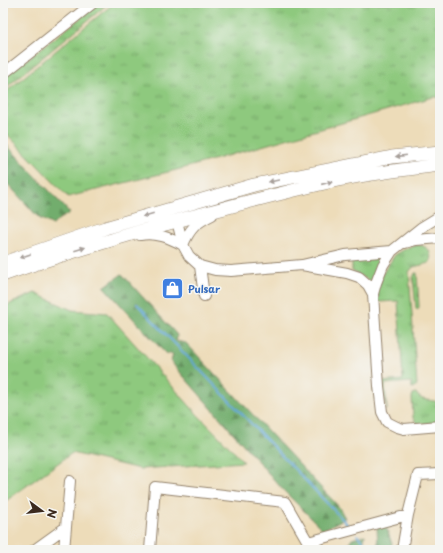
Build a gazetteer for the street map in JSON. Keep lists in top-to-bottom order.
{
  "places": {
    "shop": ["Pulsar"]
  },
  "north": "right"
}
